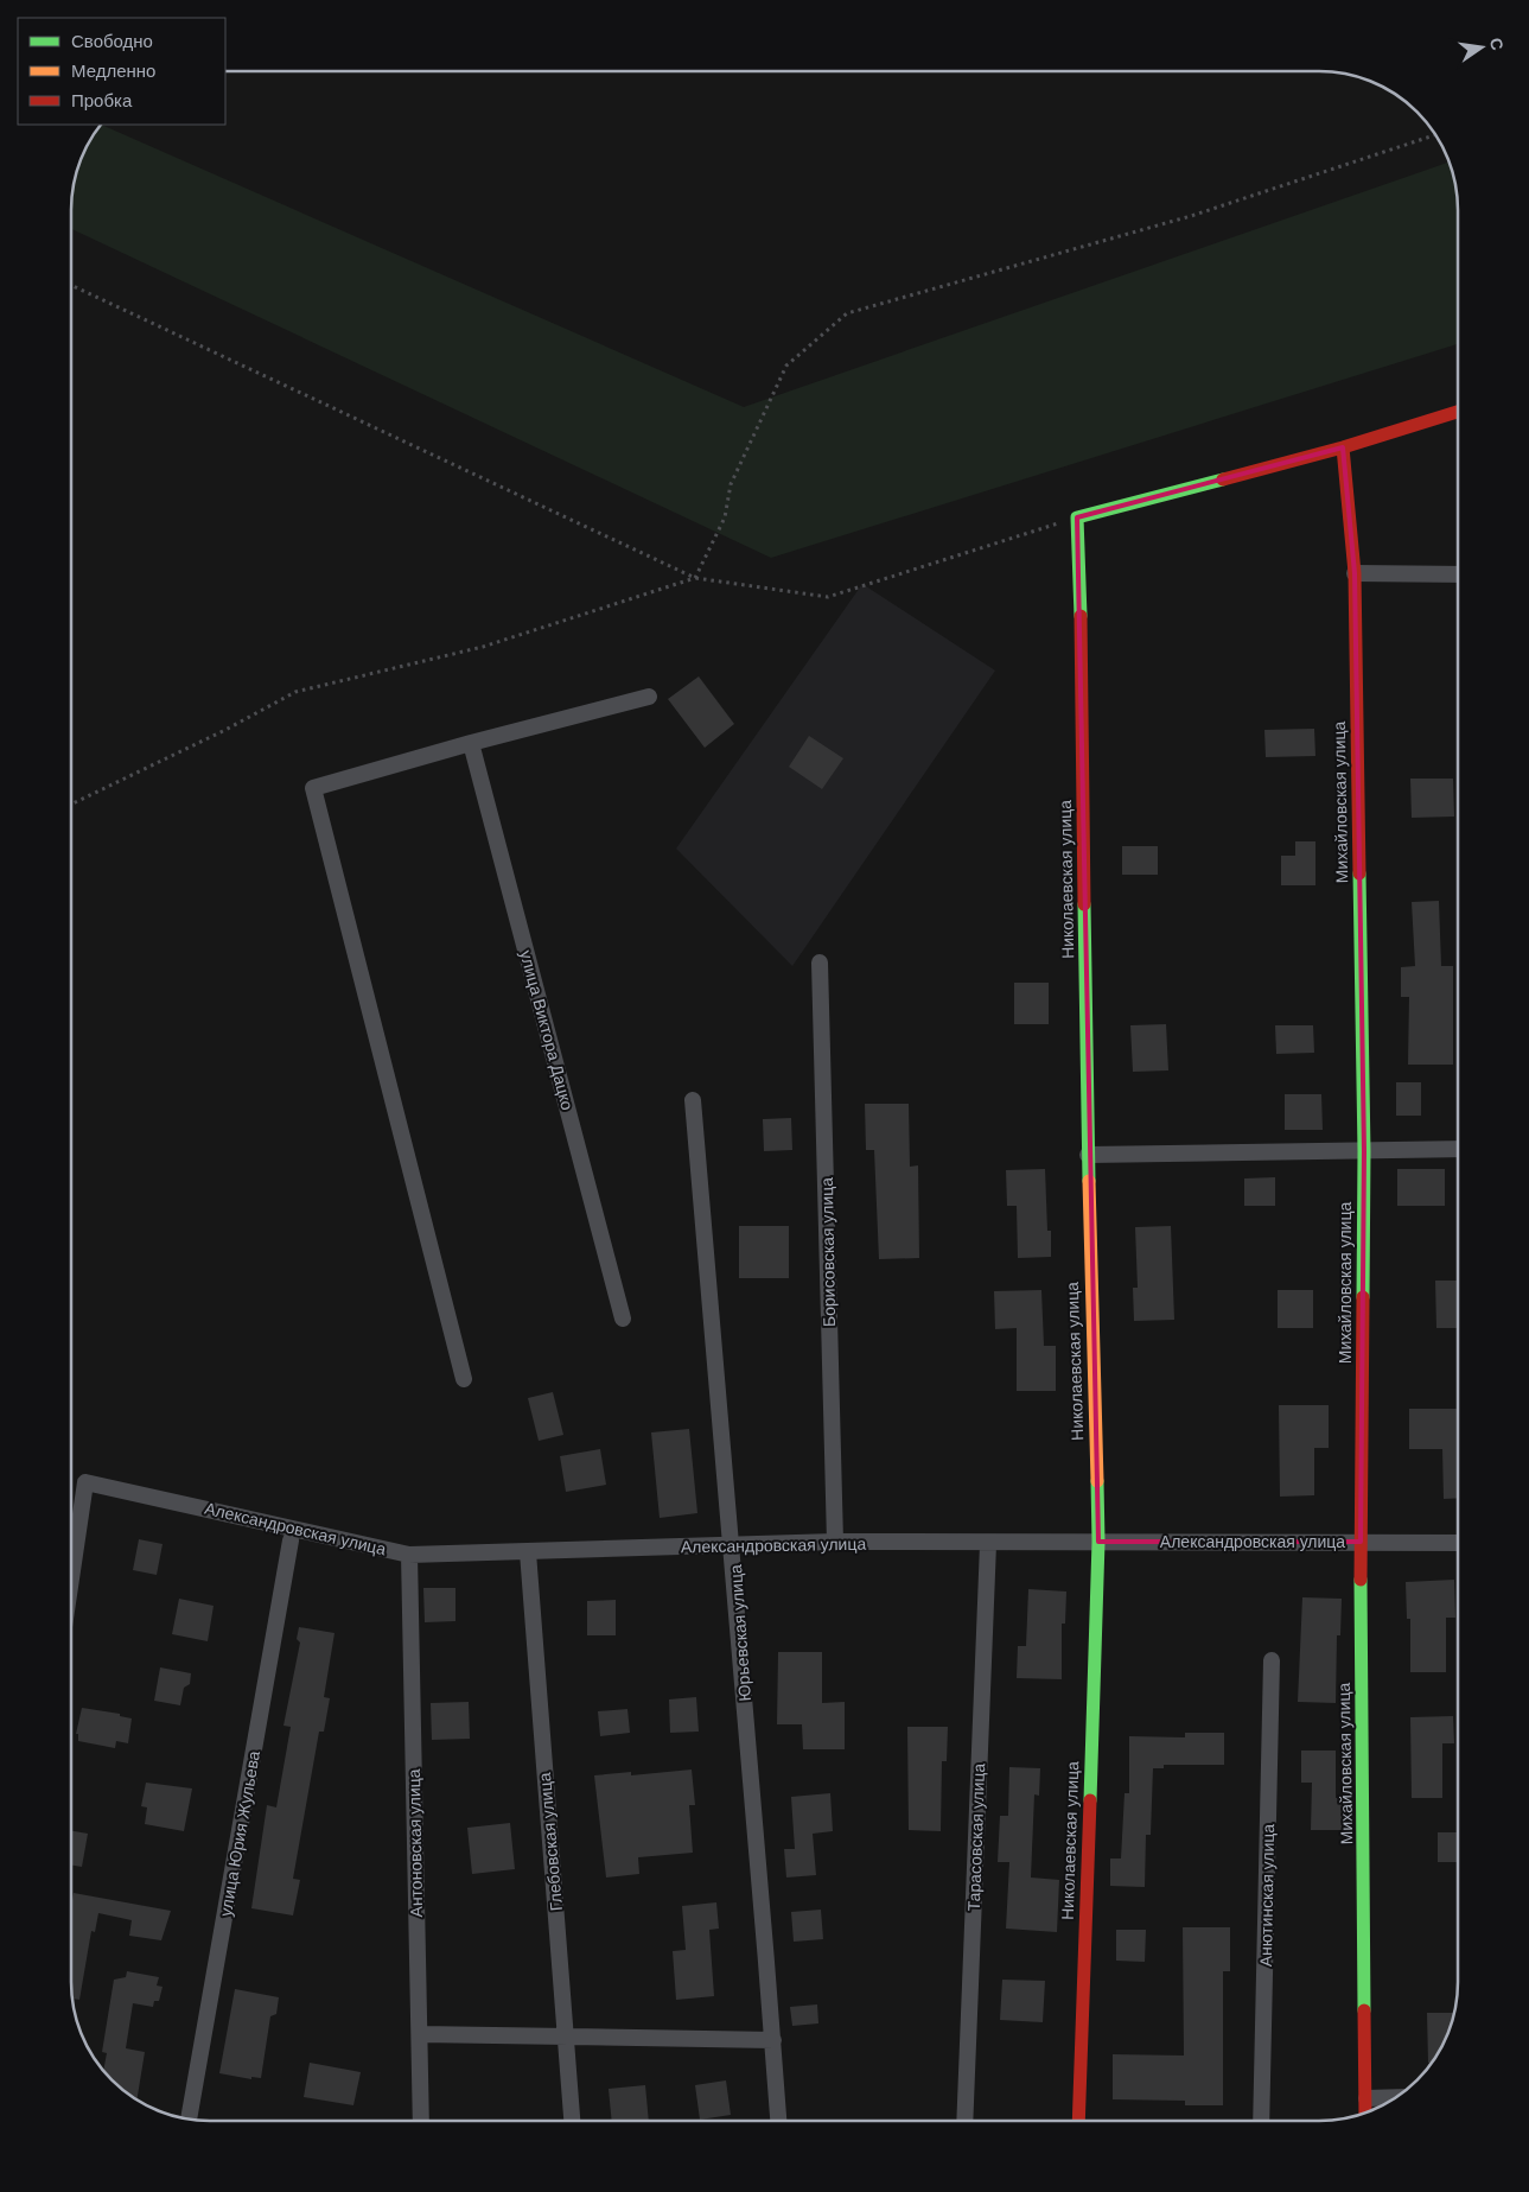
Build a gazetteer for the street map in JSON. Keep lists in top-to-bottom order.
{
  "streets": {
    "street": [
      "Михайловская улица",
      "Николаевская улица",
      "улица Виктора Дацко",
      "Борисовская улица",
      "Александровская улица",
      "Юрьевская улица",
      "улица Юрия Жульева",
      "Тарасовская улица",
      "Глебовская улица",
      "Антоновская улица",
      "Анютинская улица"
    ]
  },
  "crossings": [
    ["Михайловская улица", "Александровская улица"],
    ["Николаевская улица", "Александровская улица"],
    ["Борисовская улица", "Александровская улица"],
    ["Александровская улица", "Юрьевская улица"],
    ["Александровская улица", "Тарасовская улица"],
    ["Александровская улица", "Глебовская улица"],
    ["Александровская улица", "Антоновская улица"]
  ],
  "legend": ["Свободно", "Медленно", "Пробка"],
  "north": "right"
}
